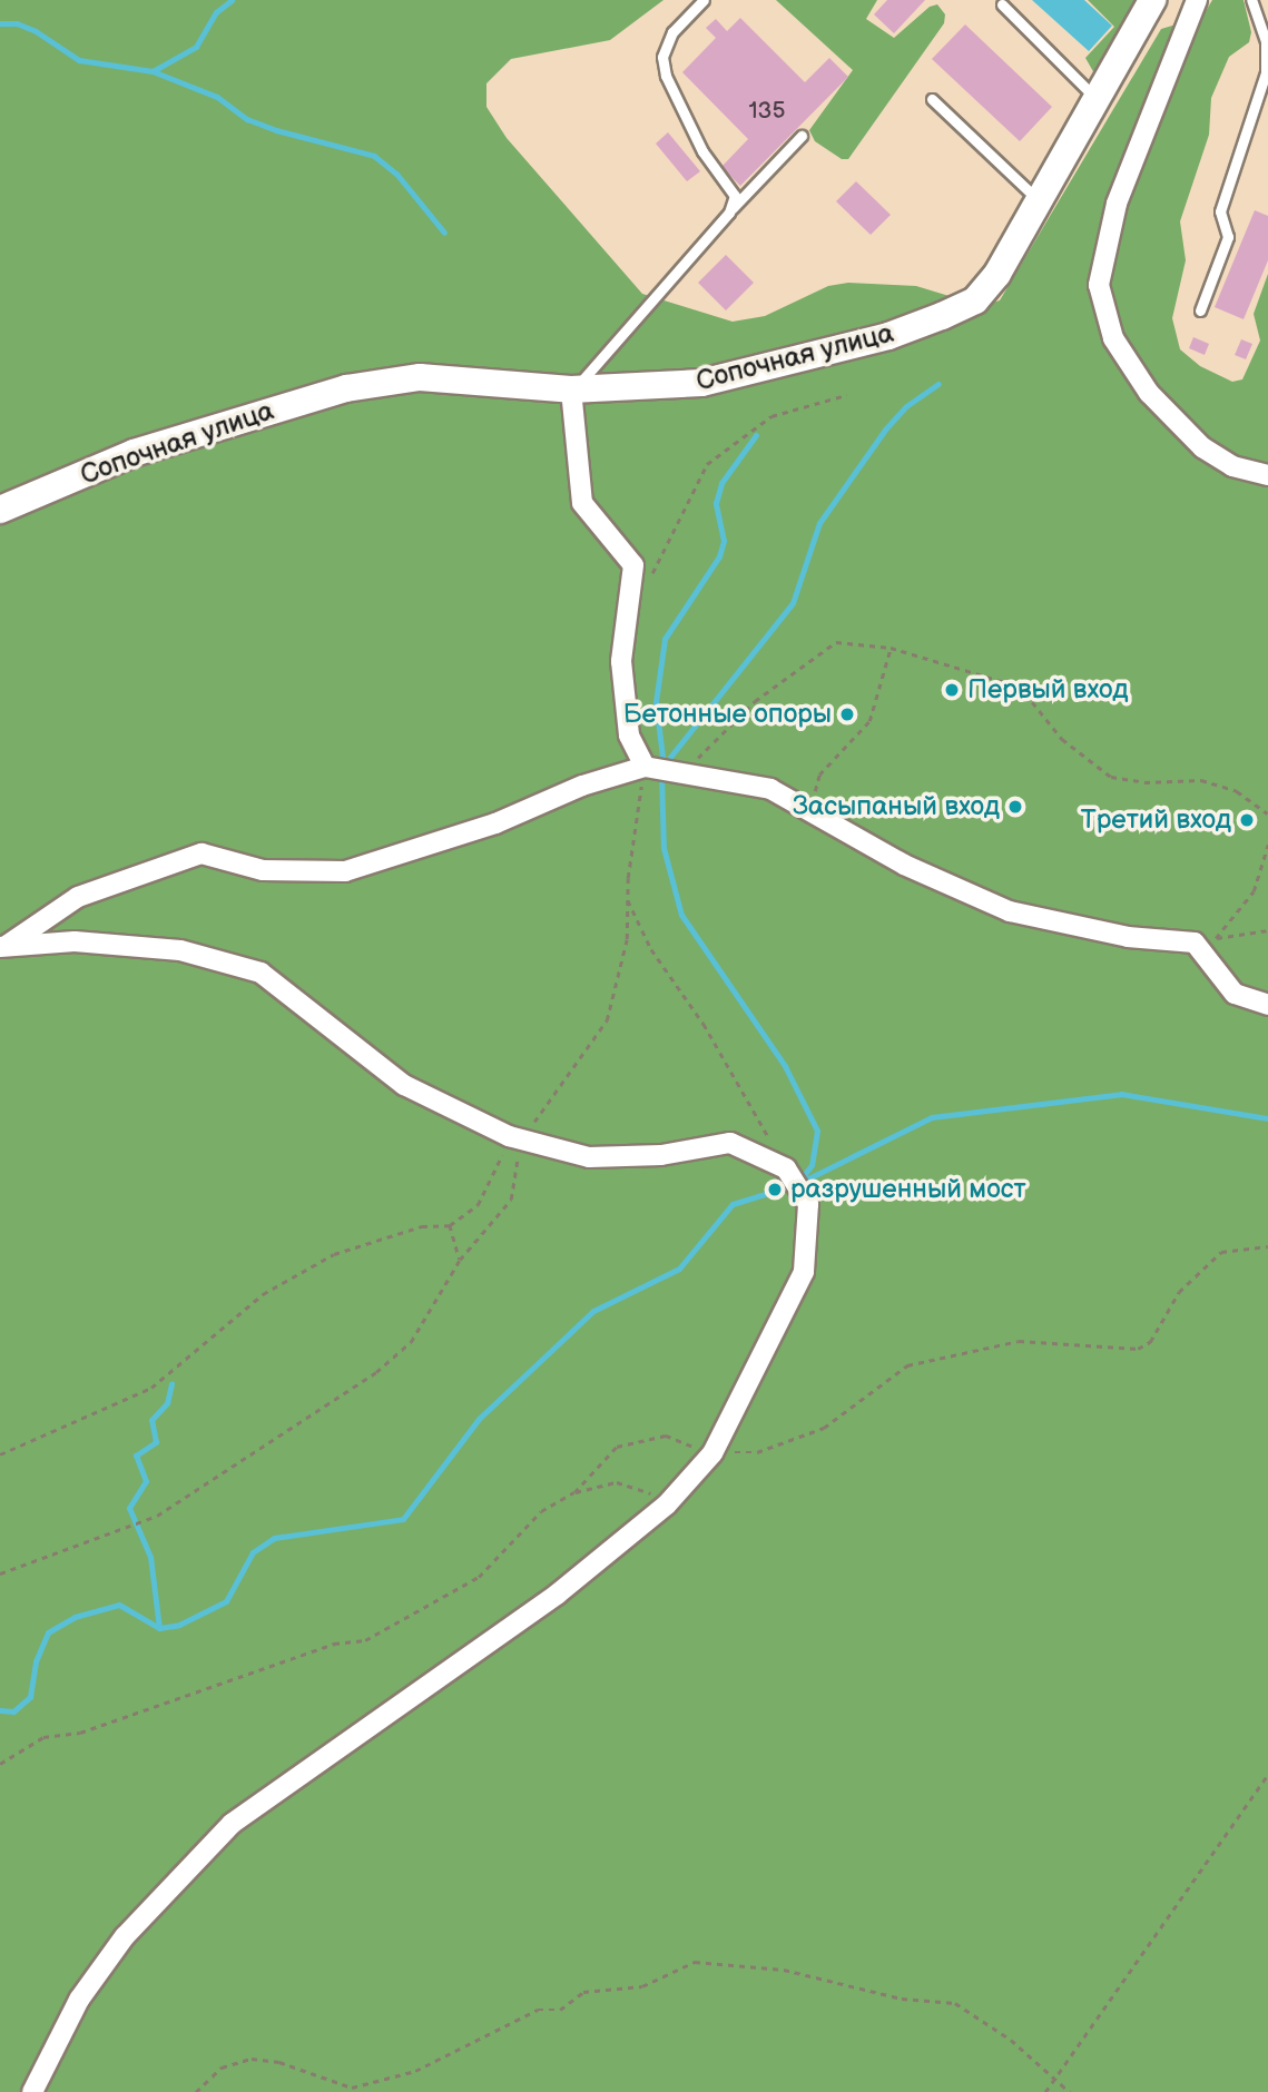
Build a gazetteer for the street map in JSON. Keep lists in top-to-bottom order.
{
  "streets": {
    "main road": ["Сопочная улица"]
  },
  "places": [
    "Первый вход",
    "Бетонные опоры",
    "Засыпаный вход",
    "Третий вход",
    "разрушенный мост"
  ],
  "house_numbers": ["135"]
}
